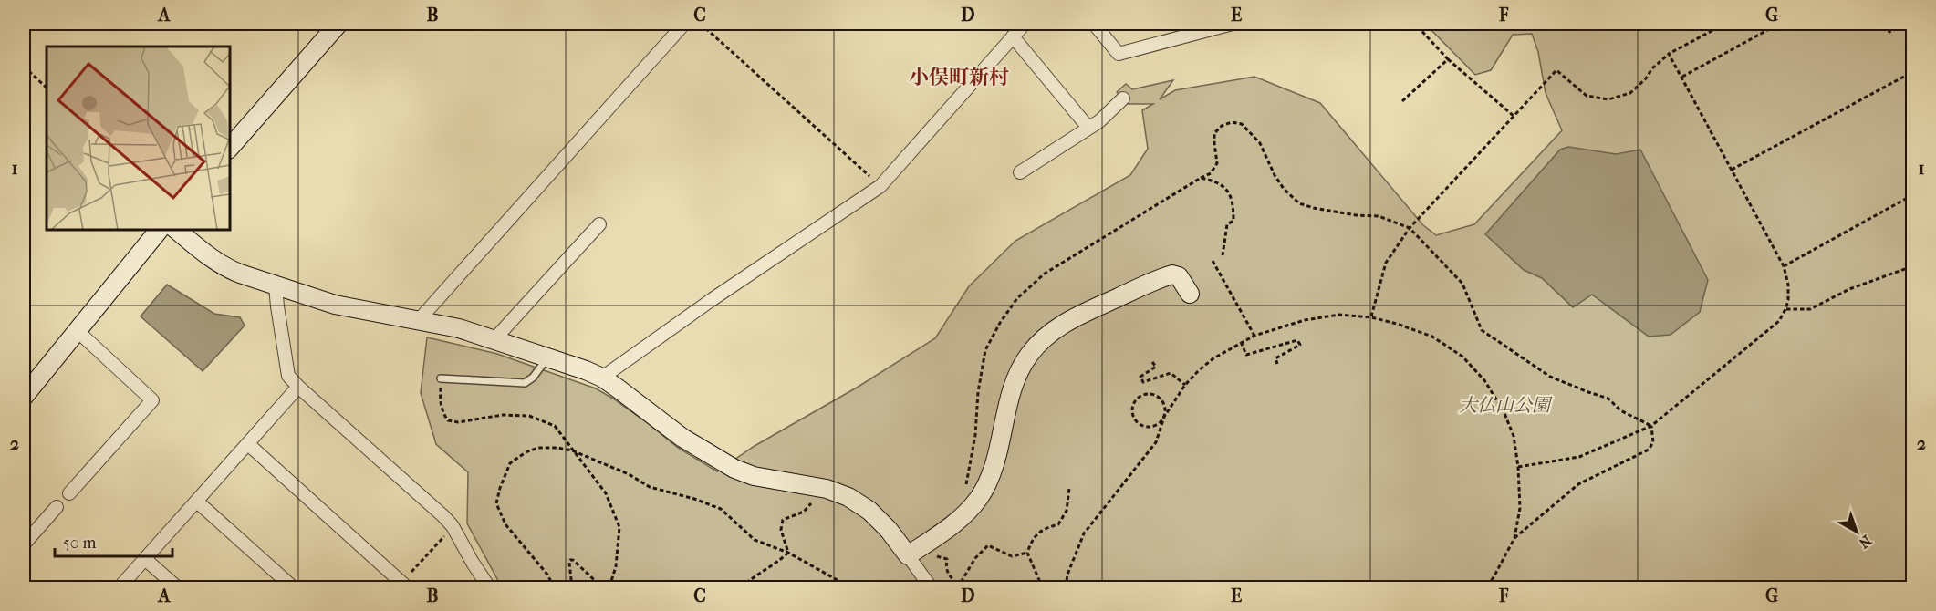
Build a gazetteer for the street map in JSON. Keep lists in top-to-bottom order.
{
  "districts": ["小俣町新村"],
  "parks": ["大仏山公園"],
  "scale_bar": "50 m",
  "north": "bottom right",
  "grid": {
    "columns": [
      "A",
      "B",
      "C",
      "D",
      "E",
      "F",
      "G"
    ],
    "rows": ["1", "2"]
  }
}
